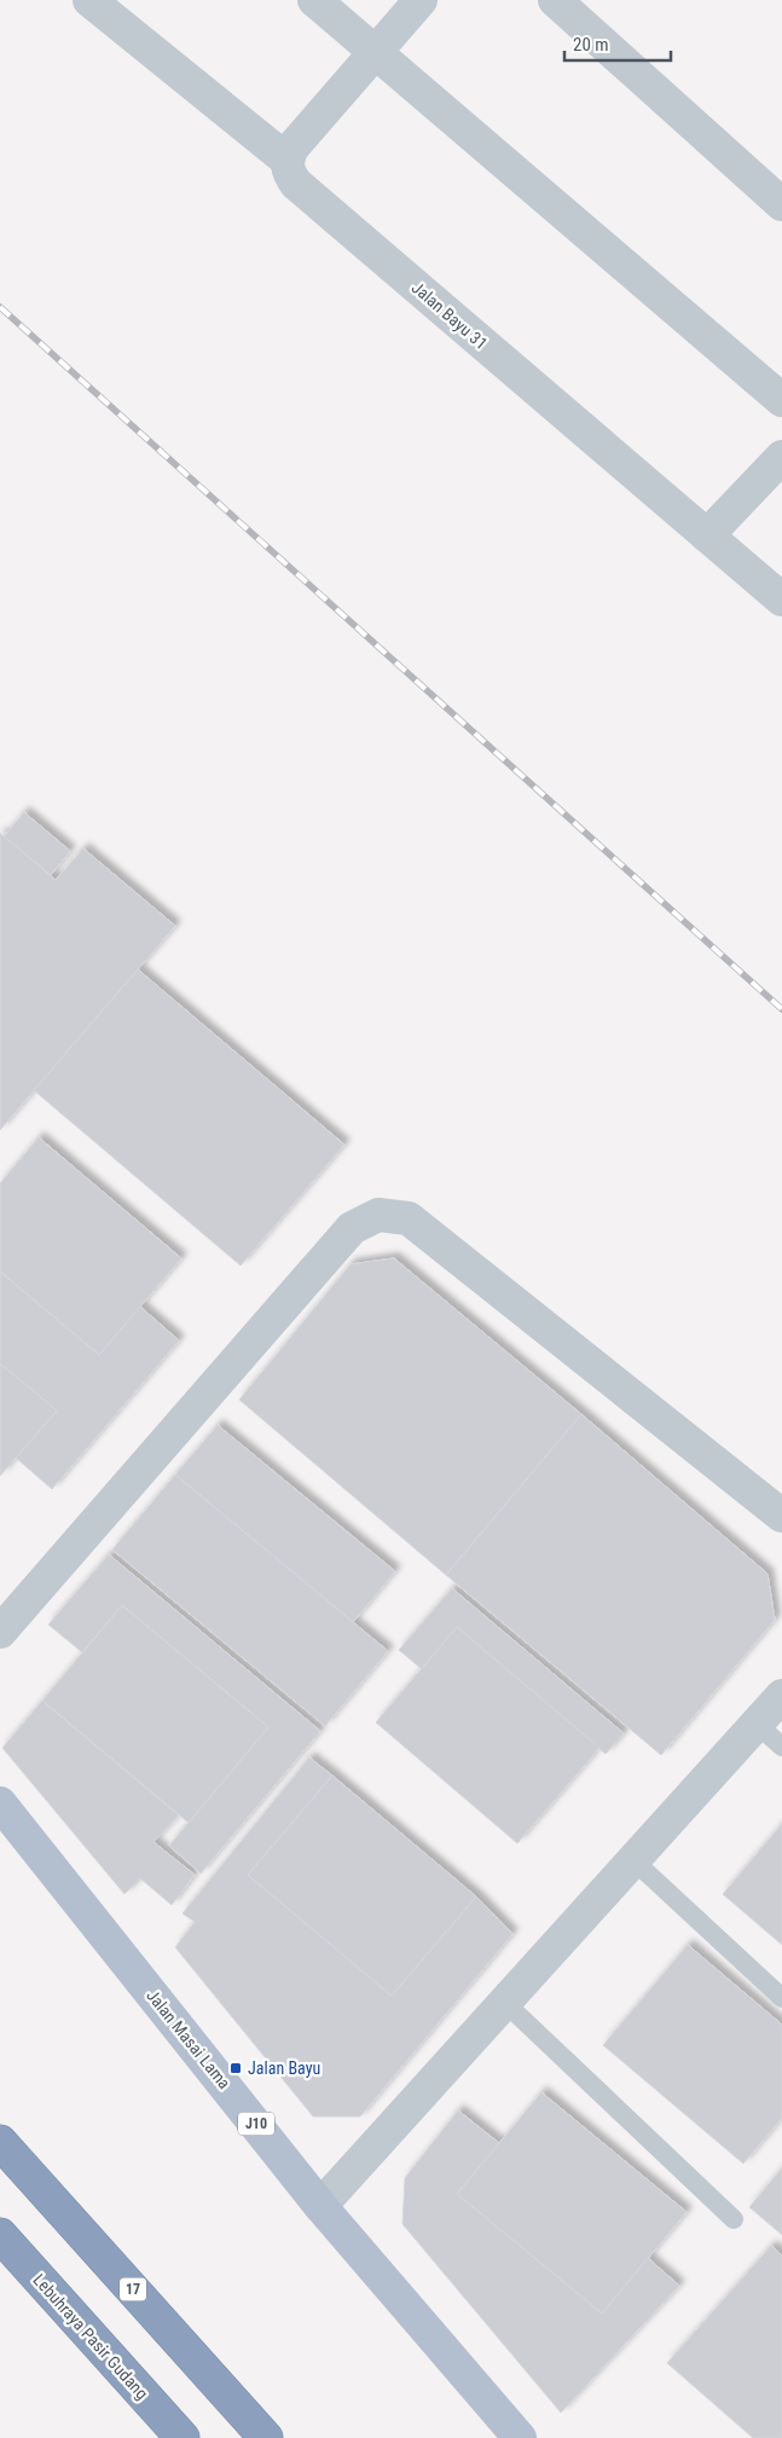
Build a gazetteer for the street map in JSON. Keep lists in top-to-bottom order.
{
  "streets": {
    "highway": ["17", "Lebuhraya Pasir Gudang"],
    "main road": ["Jalan Masai Lama", "J10"],
    "street": ["Jalan Bayu 31"]
  },
  "places": {
    "transit": ["Jalan Bayu"]
  },
  "scale_bar": "20 m"
}
